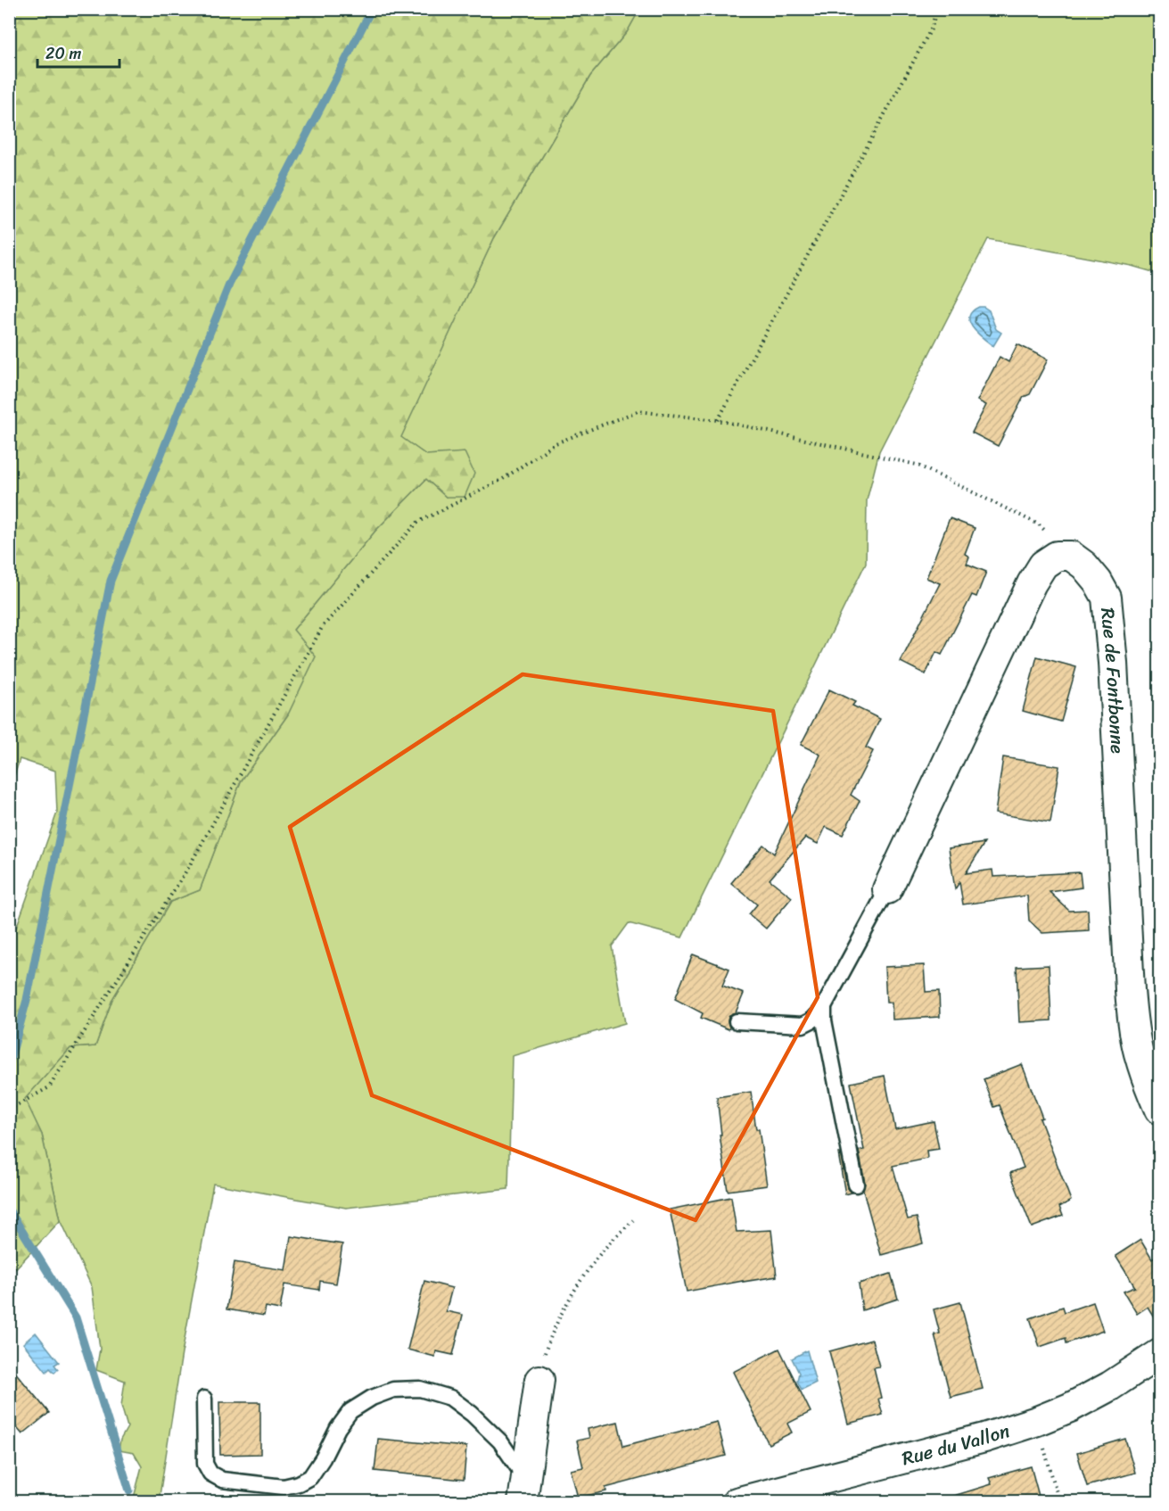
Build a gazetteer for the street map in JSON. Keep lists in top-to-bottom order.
{
  "streets": {
    "street": ["Rue de Fontbonne", "Rue du Vallon"]
  },
  "scale_bar": "20 m"
}
